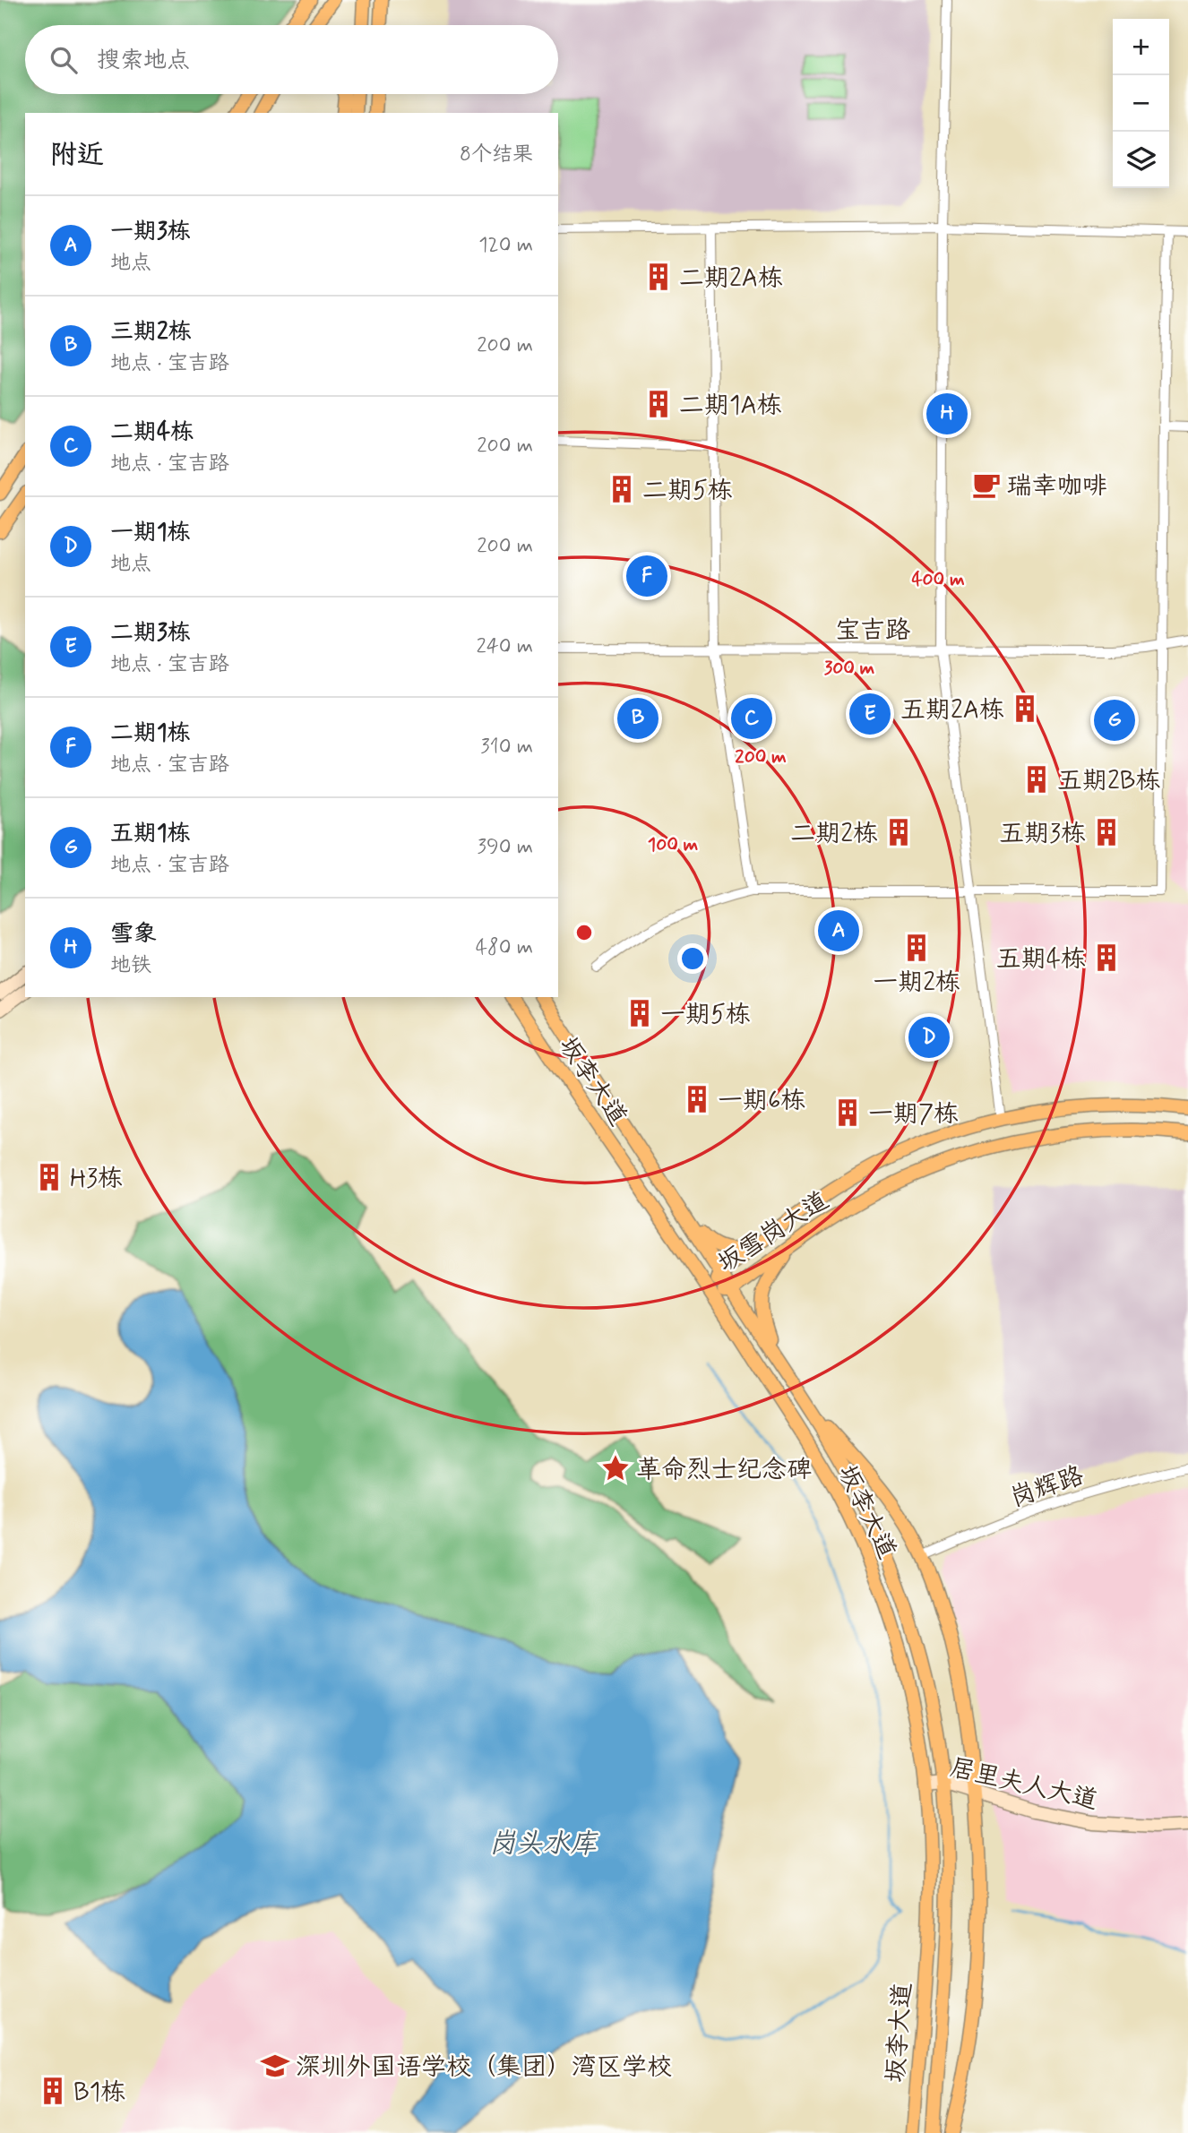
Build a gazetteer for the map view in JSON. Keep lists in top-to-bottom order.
{
  "streets": {
    "main road": ["坂李大道", "坂雪岗大道"],
    "street": ["宝吉路", "岗辉路", "居里夫人大道"]
  },
  "crossings": [
    ["坂李大道", "坂雪岗大道"],
    ["坂李大道", "居里夫人大道"]
  ],
  "water": ["岗头水库"],
  "places": {
    "building": [
      "二期2A栋",
      "二期1A栋",
      "二期5栋",
      "五期2A栋",
      "五期2B栋",
      "二期2栋",
      "五期3栋",
      "一期2栋",
      "五期4栋",
      "一期5栋",
      "一期6栋",
      "一期7栋",
      "H3栋",
      "B1栋"
    ],
    "cafe": ["瑞幸咖啡"],
    "place": ["革命烈士纪念碑"],
    "school or university": ["深圳外国语学校（集团）湾区学校"]
  },
  "page": {
    "map_buttons": ["+", "−"],
    "search": "搜索地点",
    "heading": ["附近", "8个结果"],
    "list": [
      {
        "mark": "A",
        "name": "一期3栋",
        "note": "地点",
        "value": "120 m"
      },
      {
        "mark": "B",
        "name": "三期2栋",
        "note": "地点 · 宝吉路",
        "value": "200 m"
      },
      {
        "mark": "C",
        "name": "二期4栋",
        "note": "地点 · 宝吉路",
        "value": "200 m"
      },
      {
        "mark": "D",
        "name": "一期1栋",
        "note": "地点",
        "value": "200 m"
      },
      {
        "mark": "E",
        "name": "二期3栋",
        "note": "地点 · 宝吉路",
        "value": "240 m"
      },
      {
        "mark": "F",
        "name": "二期1栋",
        "note": "地点 · 宝吉路",
        "value": "310 m"
      },
      {
        "mark": "G",
        "name": "五期1栋",
        "note": "地点 · 宝吉路",
        "value": "390 m"
      },
      {
        "mark": "H",
        "name": "雪象",
        "note": "地铁",
        "value": "480 m"
      }
    ],
    "pins": [
      "H",
      "F",
      "E",
      "B",
      "C",
      "G",
      "A",
      "D"
    ]
  },
  "rings": [
    "400 m",
    "300 m",
    "200 m",
    "100 m"
  ]
}
